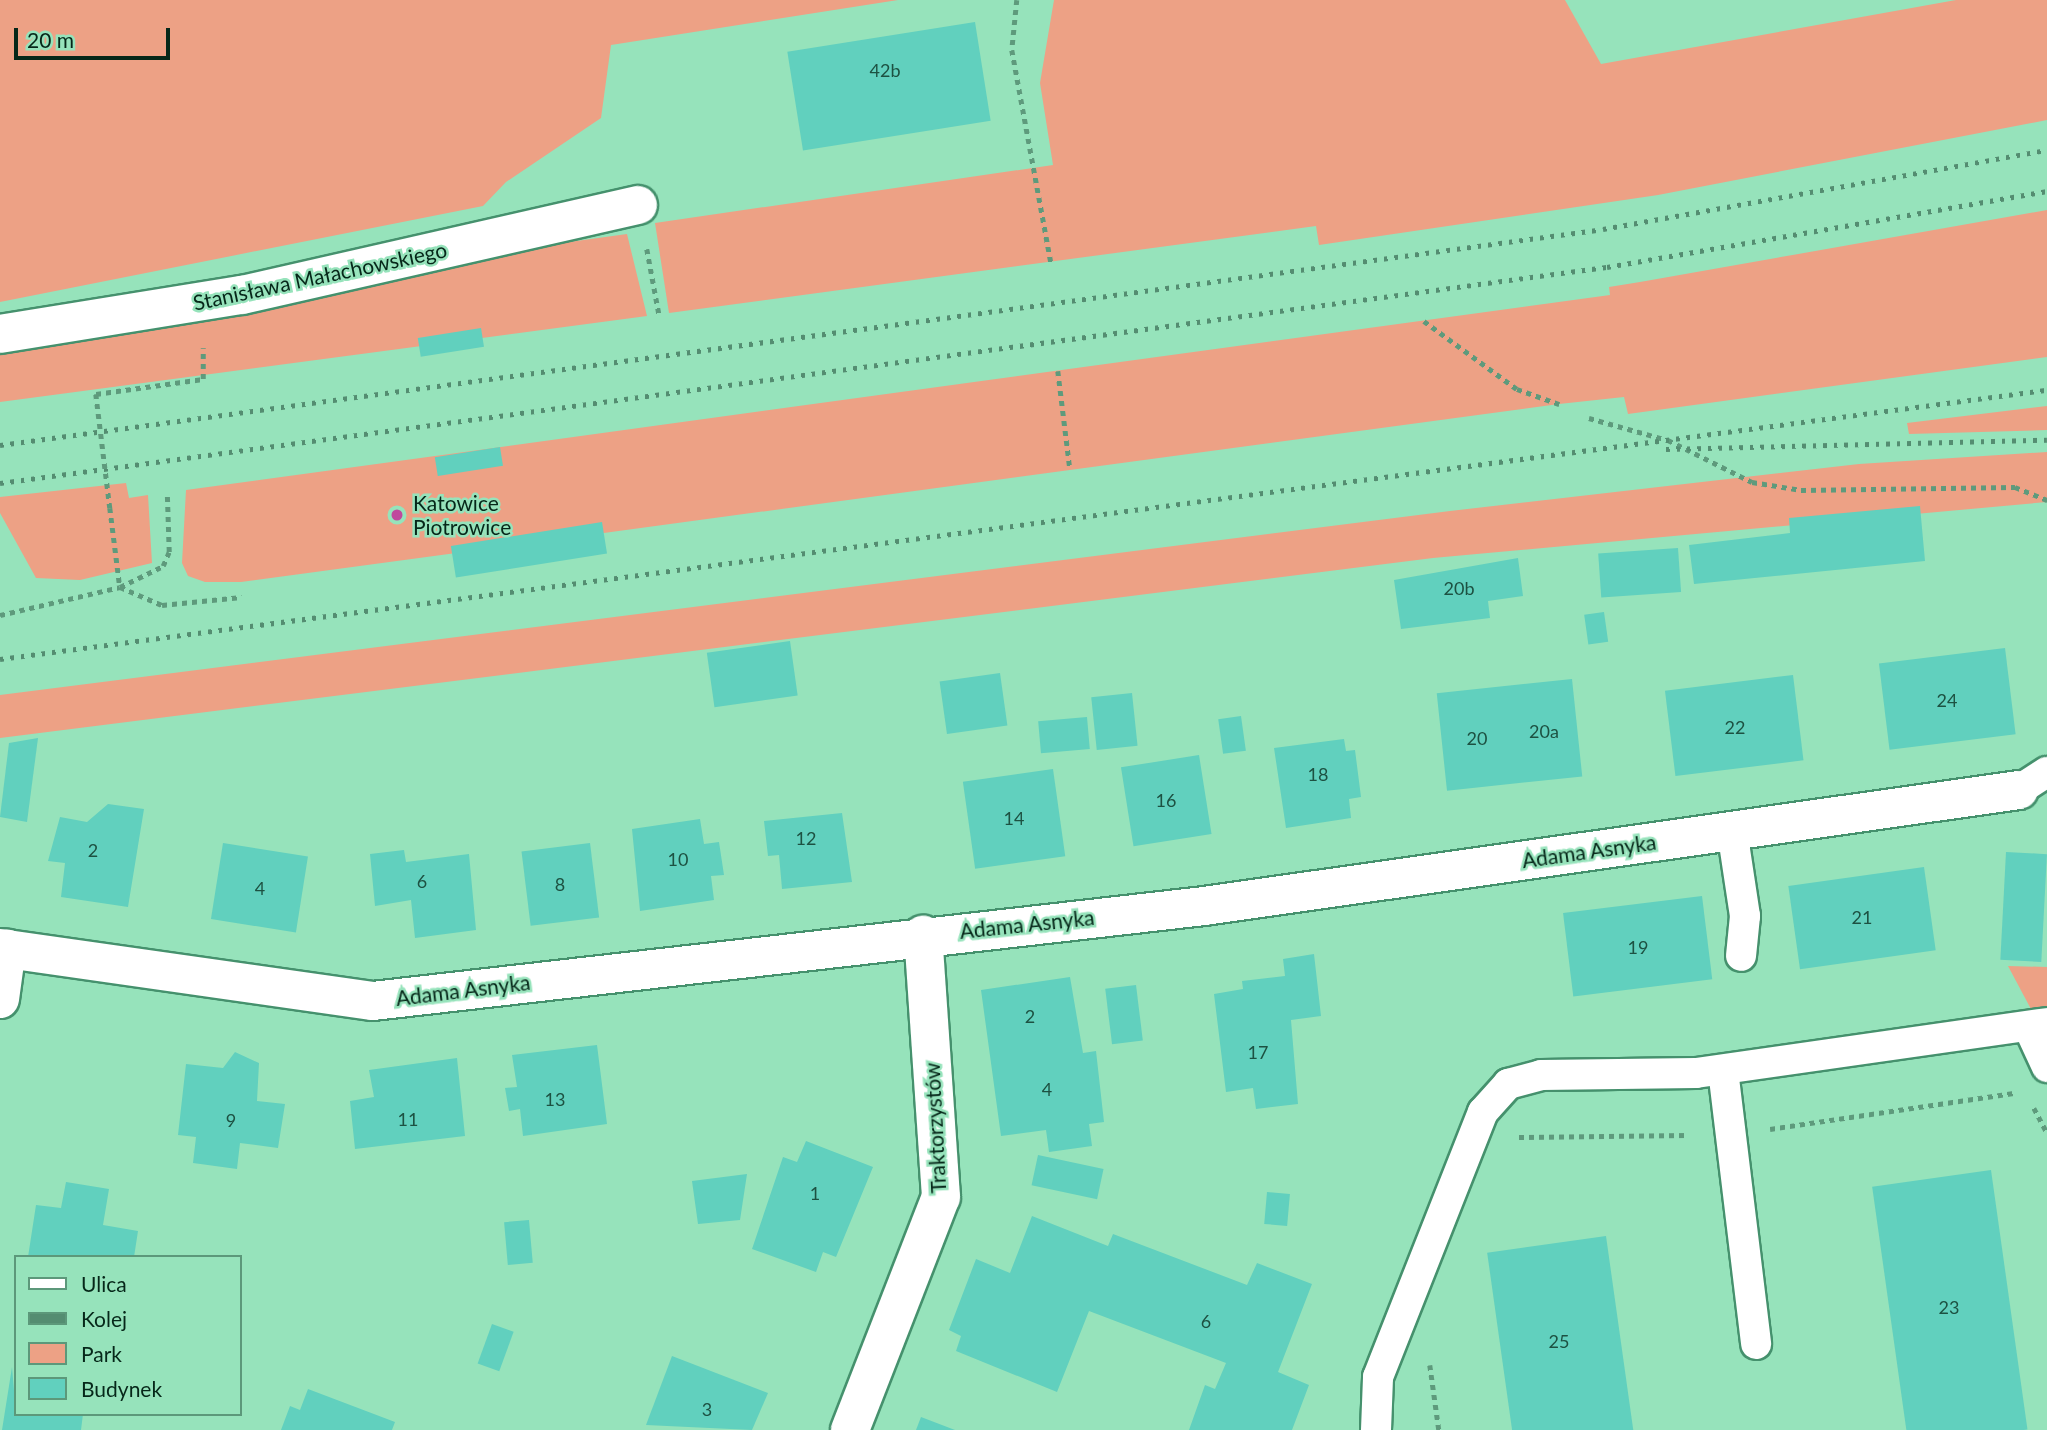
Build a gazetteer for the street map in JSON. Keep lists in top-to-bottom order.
{
  "streets": {
    "street": ["Stanisława Małachowskiego", "Adama Asnyka", "Traktorzystów"]
  },
  "crossings": [
    ["Adama Asnyka", "Traktorzystów"]
  ],
  "places": ["Katowice Piotrowice"],
  "house_numbers": [
    "42b",
    "20b",
    "24",
    "22",
    "20a",
    "20",
    "18",
    "16",
    "14",
    "12",
    "2",
    "10",
    "6",
    "8",
    "4",
    "21",
    "19",
    "2",
    "17",
    "4",
    "13",
    "11",
    "9",
    "1",
    "23",
    "6",
    "25",
    "3"
  ],
  "legend": [
    "Ulica",
    "Kolej",
    "Park",
    "Budynek"
  ],
  "scale_bar": "20 m"
}
